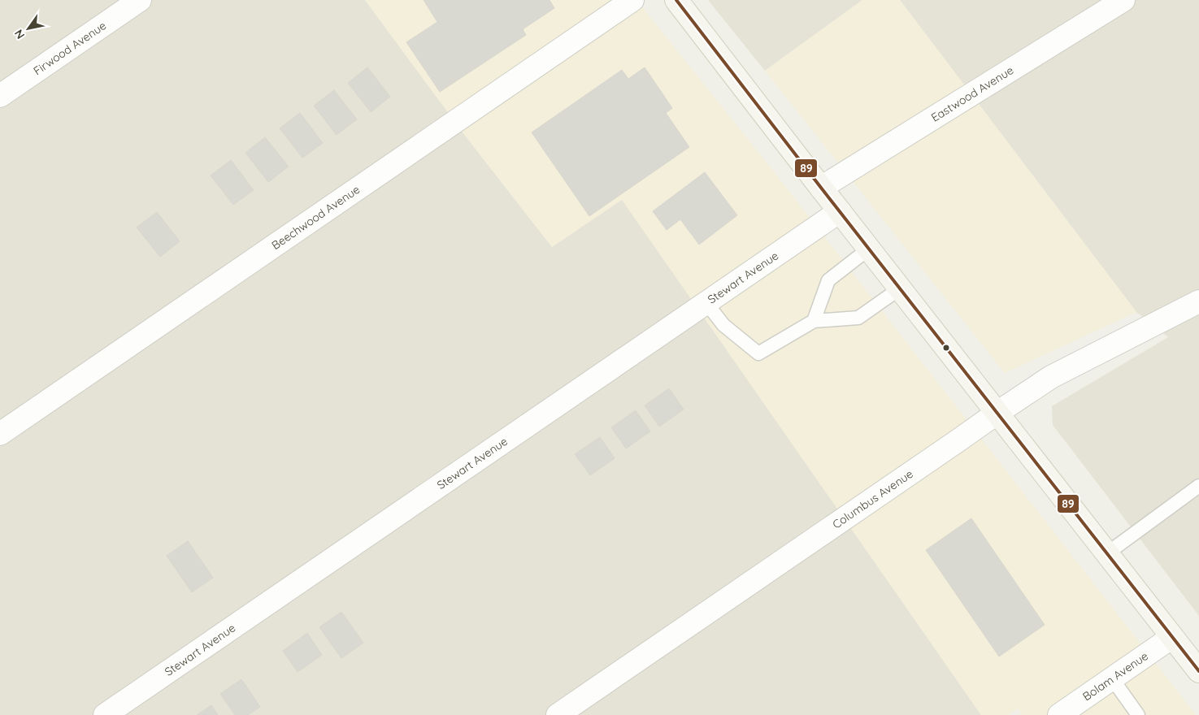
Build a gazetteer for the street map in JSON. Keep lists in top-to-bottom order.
{
  "streets": {
    "street": [
      "Firwood Avenue",
      "Eastwood Avenue",
      "Beechwood Avenue",
      "Stewart Avenue",
      "Columbus Avenue",
      "Bolam Avenue"
    ]
  },
  "lines": ["transit line 89"],
  "north": "bottom left"
}
